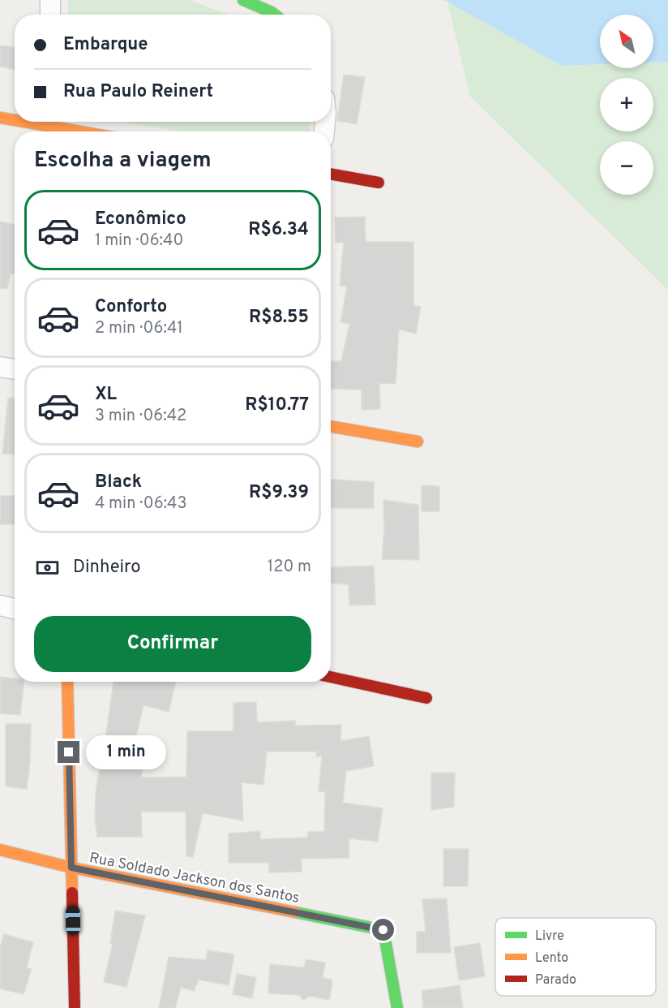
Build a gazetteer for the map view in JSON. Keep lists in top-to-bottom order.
{
  "streets": {
    "street": ["Rua Soldado Jackson dos Santos"]
  },
  "legend": ["Livre", "Lento", "Parado"],
  "north": "top left",
  "page": {
    "map_buttons": ["+", "−"],
    "banner": ["Embarque", "Rua Paulo Reinert"],
    "heading": "Escolha a viagem",
    "list": [
      {
        "name": "Econômico",
        "note": "1 min · 06:40",
        "value": "R$6.34"
      },
      {
        "name": "Conforto",
        "note": "2 min · 06:41",
        "value": "R$8.55"
      },
      {
        "name": "XL",
        "note": "3 min · 06:42",
        "value": "R$10.77"
      },
      {
        "name": "Black",
        "note": "4 min · 06:43",
        "value": "R$9.39"
      }
    ],
    "pay": ["Dinheiro", "120 m"],
    "buttons": "Confirmar",
    "bubble": "1 min"
  }
}
